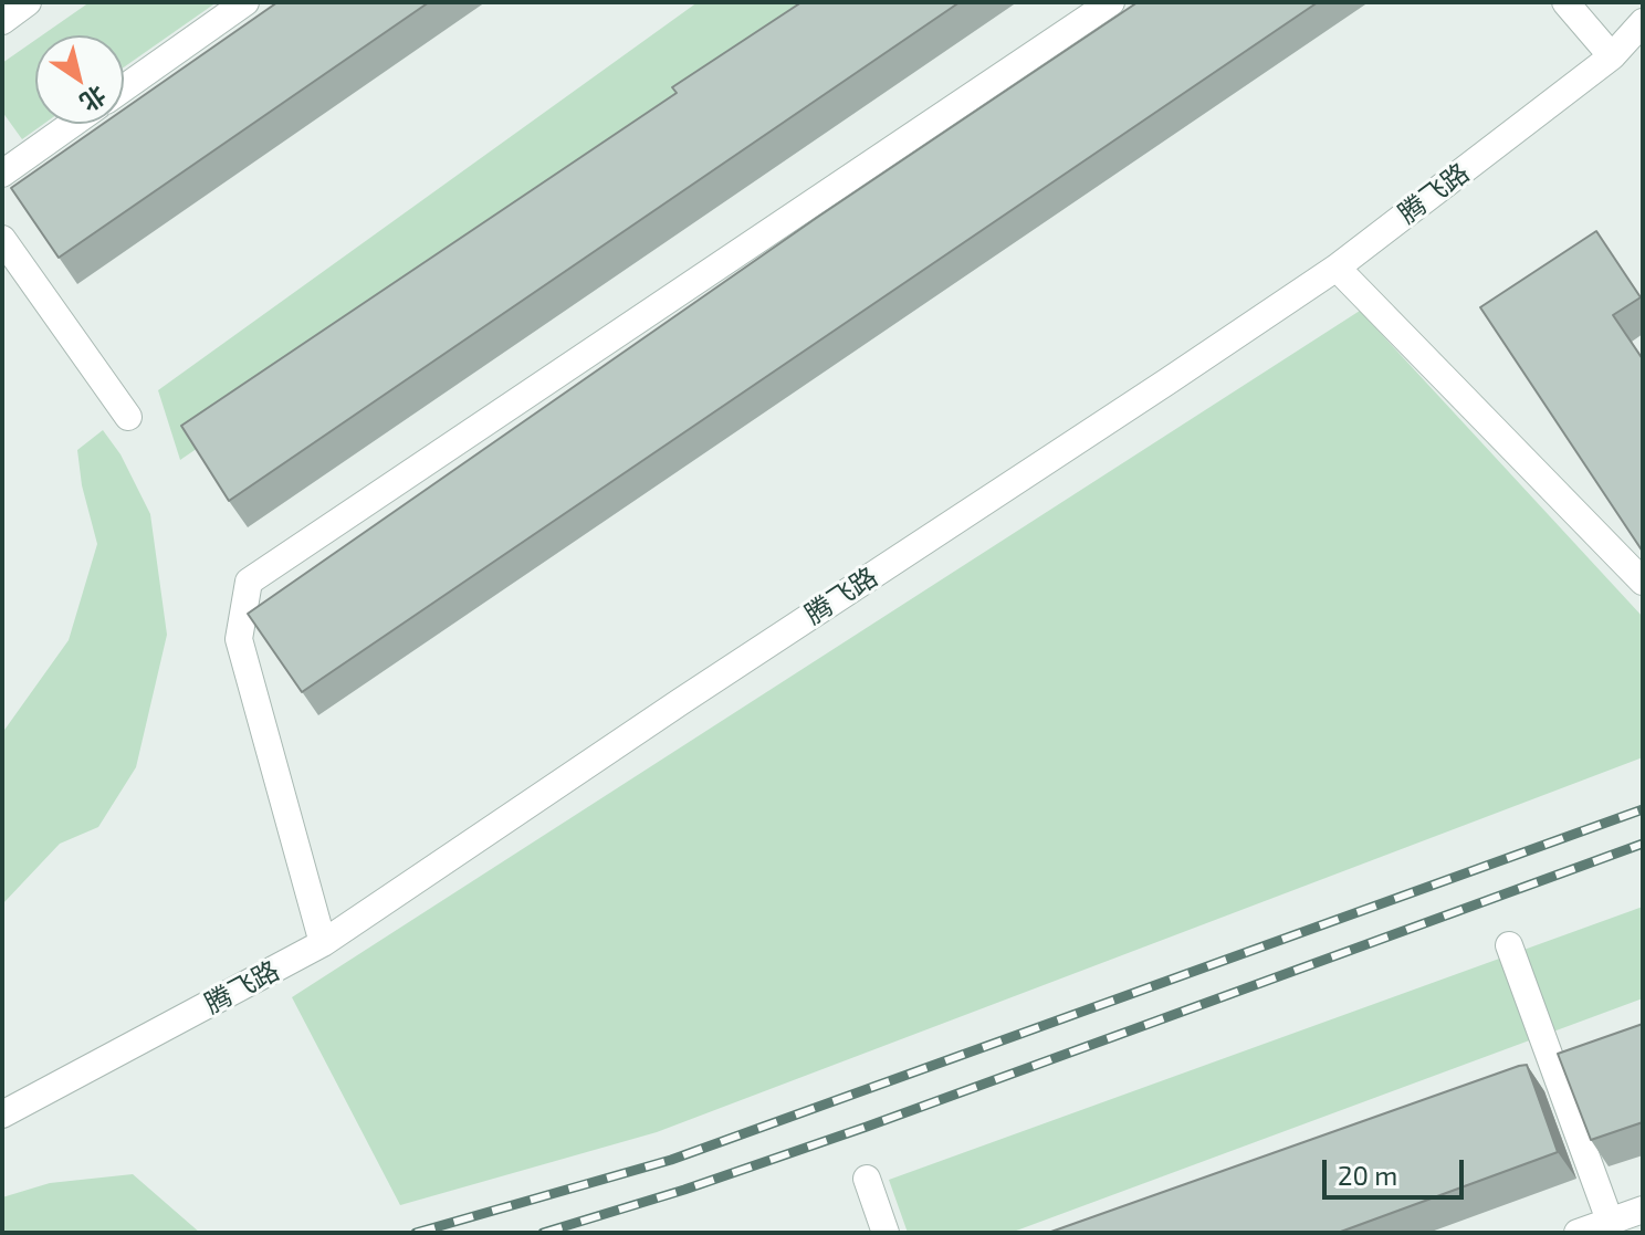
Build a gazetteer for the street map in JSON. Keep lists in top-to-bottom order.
{
  "streets": {
    "street": ["腾飞路"]
  },
  "scale_bar": "20 m",
  "north": "bottom right"
}
